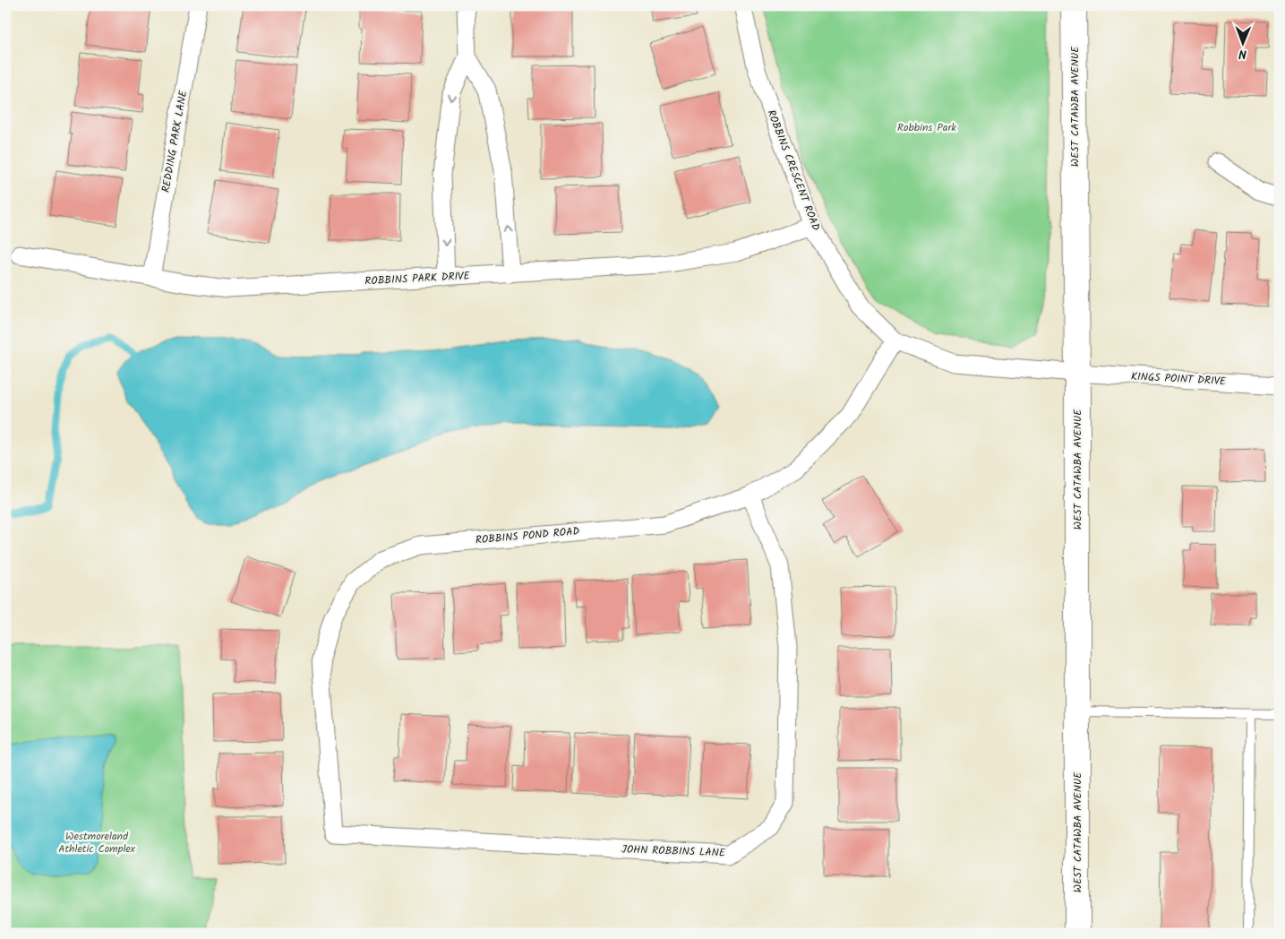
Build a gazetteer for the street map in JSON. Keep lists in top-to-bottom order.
{
  "streets": {
    "main road": ["WEST CATAWBA AVENUE"],
    "street": [
      "REDDING PARK LANE",
      "ROBBINS CRESCENT ROAD",
      "ROBBINS PARK DRIVE",
      "KINGS POINT DRIVE",
      "ROBBINS POND ROAD",
      "JOHN ROBBINS LANE"
    ]
  },
  "crossings": [
    ["WEST CATAWBA AVENUE", "ROBBINS CRESCENT ROAD"],
    ["WEST CATAWBA AVENUE", "KINGS POINT DRIVE"],
    ["REDDING PARK LANE", "ROBBINS PARK DRIVE"],
    ["ROBBINS CRESCENT ROAD", "ROBBINS PARK DRIVE"],
    ["ROBBINS CRESCENT ROAD", "KINGS POINT DRIVE"],
    ["ROBBINS CRESCENT ROAD", "ROBBINS POND ROAD"],
    ["ROBBINS POND ROAD", "JOHN ROBBINS LANE"]
  ],
  "parks": ["Robbins Park", "Westmoreland Athletic Complex"],
  "north": "bottom"
}
